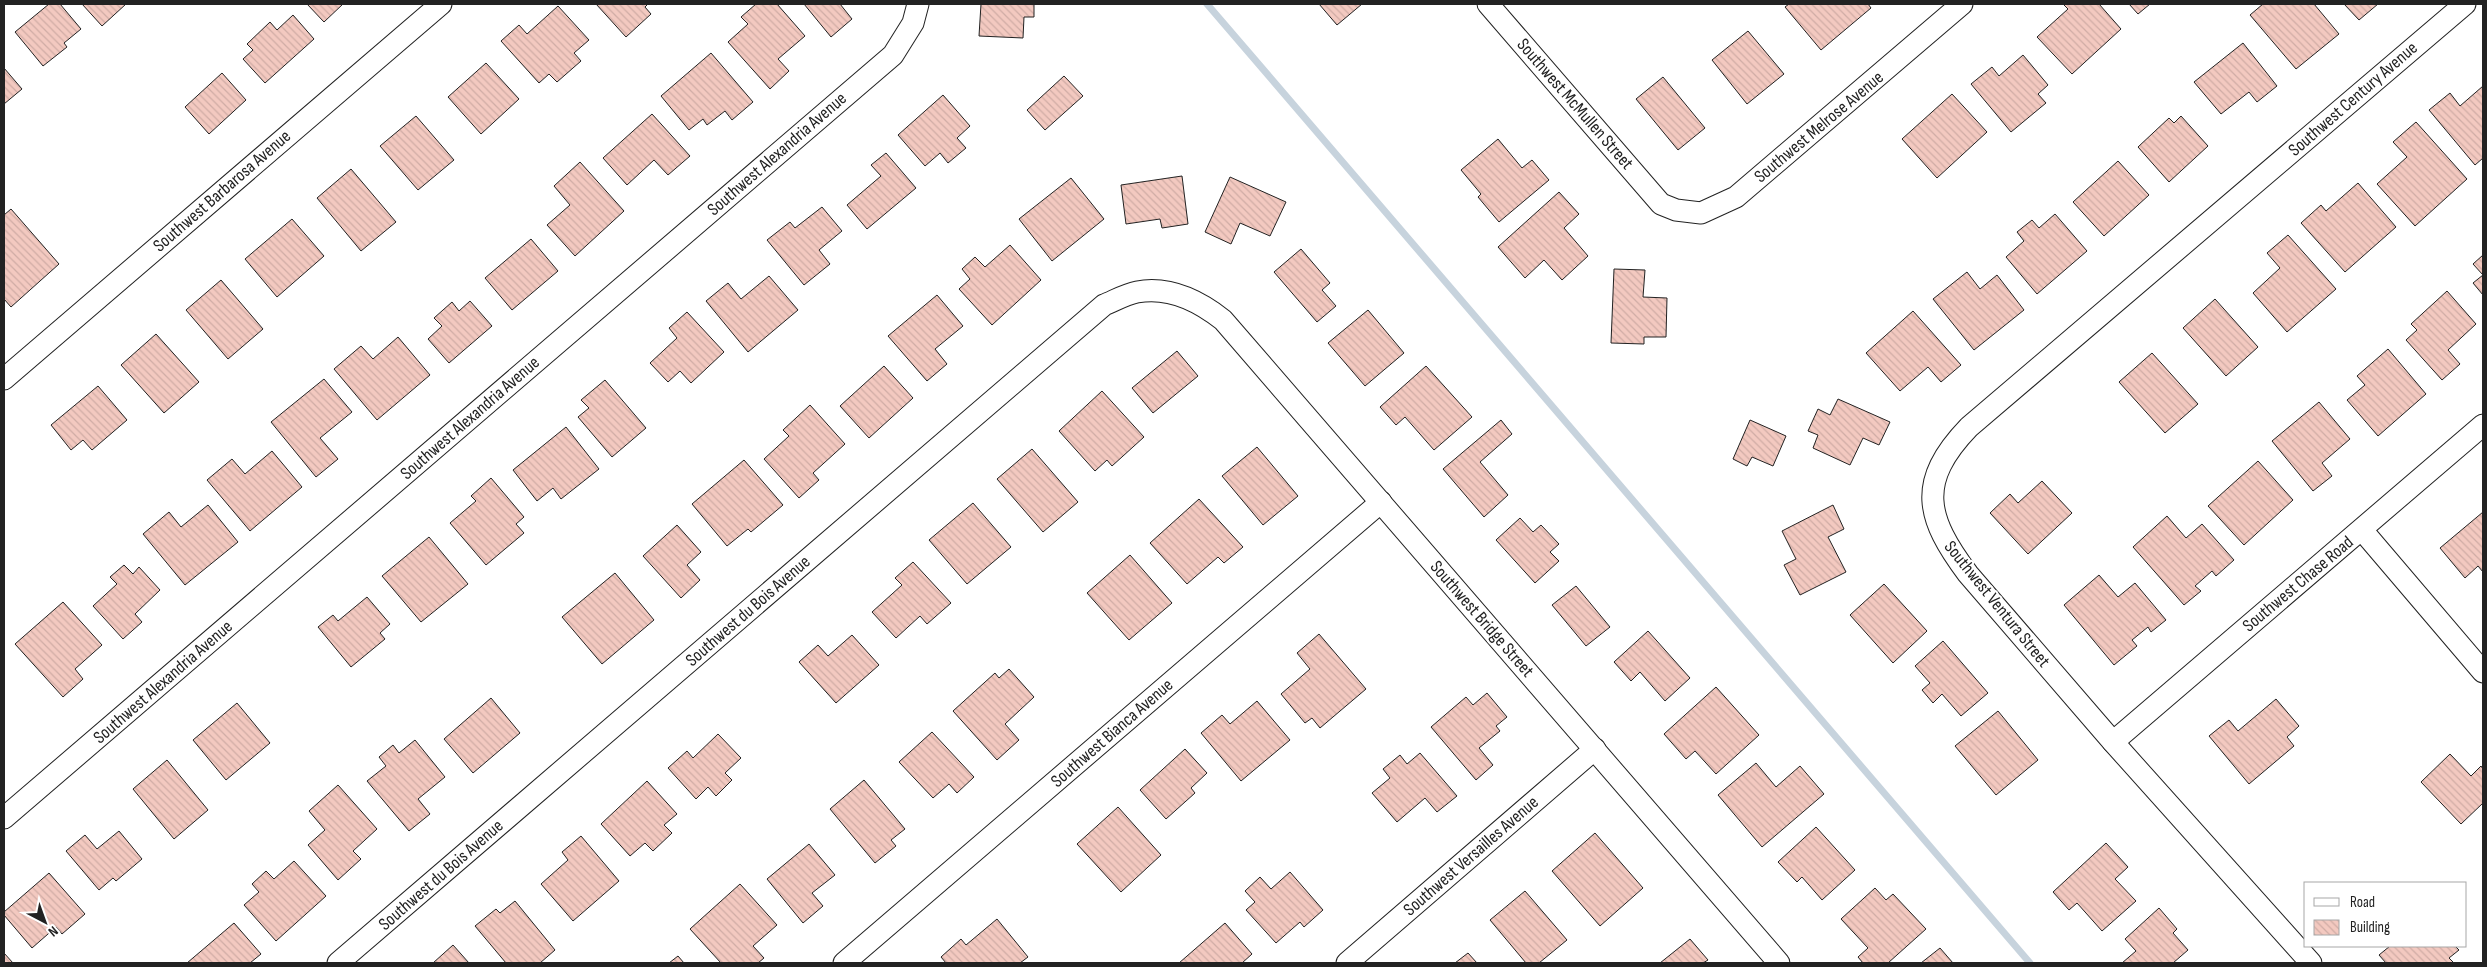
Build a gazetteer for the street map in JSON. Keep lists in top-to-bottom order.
{
  "streets": {
    "street": [
      "Southwest Century Avenue",
      "Southwest McMullen Street",
      "Southwest Melrose Avenue",
      "Southwest Alexandria Avenue",
      "Southwest Barbarosa Avenue",
      "Southwest Chase Road",
      "Southwest Ventura Street",
      "Southwest du Bois Avenue",
      "Southwest Bridge Street",
      "Southwest Bianca Avenue",
      "Southwest Versailles Avenue"
    ]
  },
  "crossings": [
    ["Southwest Century Avenue", "Southwest Ventura Street"],
    ["Southwest McMullen Street", "Southwest Melrose Avenue"],
    ["Southwest Chase Road", "Southwest Ventura Street"],
    ["Southwest du Bois Avenue", "Southwest Bridge Street"],
    ["Southwest Bridge Street", "Southwest Bianca Avenue"],
    ["Southwest Bridge Street", "Southwest Versailles Avenue"]
  ],
  "legend": ["Road", "Building"],
  "north": "bottom right"
}
